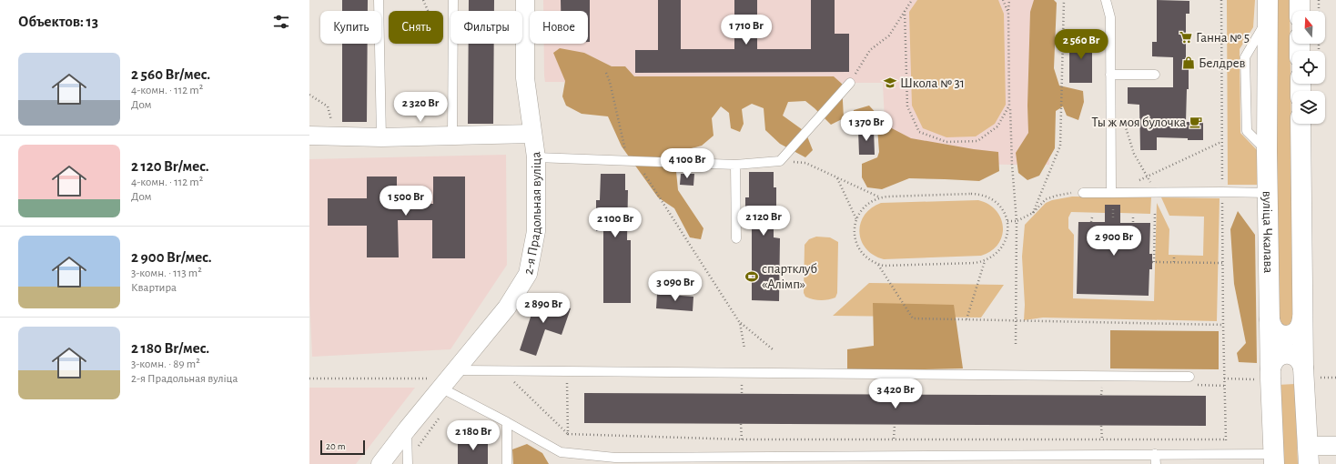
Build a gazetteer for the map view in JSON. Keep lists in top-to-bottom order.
{
  "streets": {
    "main road": ["вуліца Чкалава"],
    "street": ["2-я Прадольная вуліца"]
  },
  "places": {
    "supermarket": ["Ганна № 5"],
    "shop": ["Белдрев"],
    "school or university": ["Школа № 31"],
    "cafe": ["Ты ж моя булочка"],
    "sports": ["спартклуб «Алімп»"]
  },
  "scale_bar": "20 m",
  "north": "top",
  "page": {
    "heading": "Объектов: 13",
    "chip": [
      "Купить",
      "Снять",
      "Фильтры",
      "Новое"
    ],
    "price": [
      "1 710 Br",
      "2 560 Br",
      "2 320 Br",
      "1 370 Br",
      "4 100 Br",
      "1 500 Br",
      "2 120 Br",
      "2 100 Br",
      "2 900 Br",
      "3 090 Br",
      "2 890 Br",
      "3 420 Br",
      "2 180 Br"
    ],
    "list": [
      {
        "name": "2 560 Br/мес.",
        "note": "4-комн. · 112 m² · Дом"
      },
      {
        "name": "2 120 Br/мес.",
        "note": "4-комн. · 112 m² · Дом"
      },
      {
        "name": "2 900 Br/мес.",
        "note": "3-комн. · 113 m² · Квартира"
      },
      {
        "name": "2 180 Br/мес.",
        "note": "3-комн. · 89 m² · 2-я Прадольная вуліца"
      }
    ],
    "scale": "20 m"
  }
}
